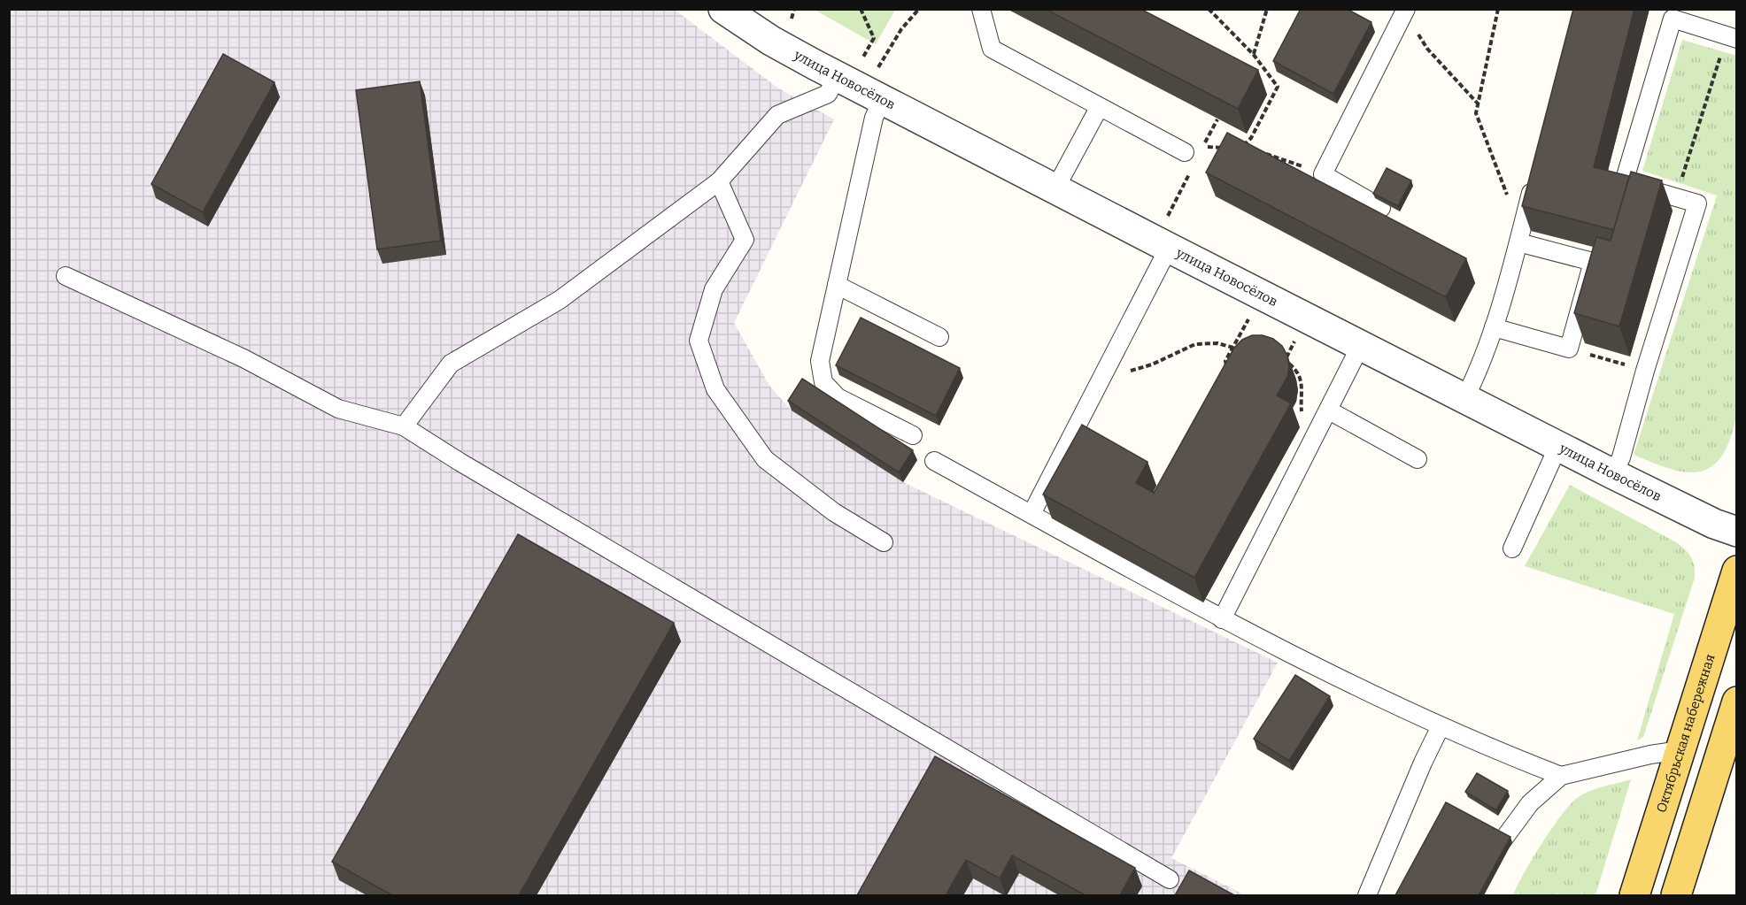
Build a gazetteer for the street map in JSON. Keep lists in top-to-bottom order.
{
  "streets": {
    "main road": ["Октябрьская набережная"],
    "street": ["улица Новосёлов"]
  }
}
